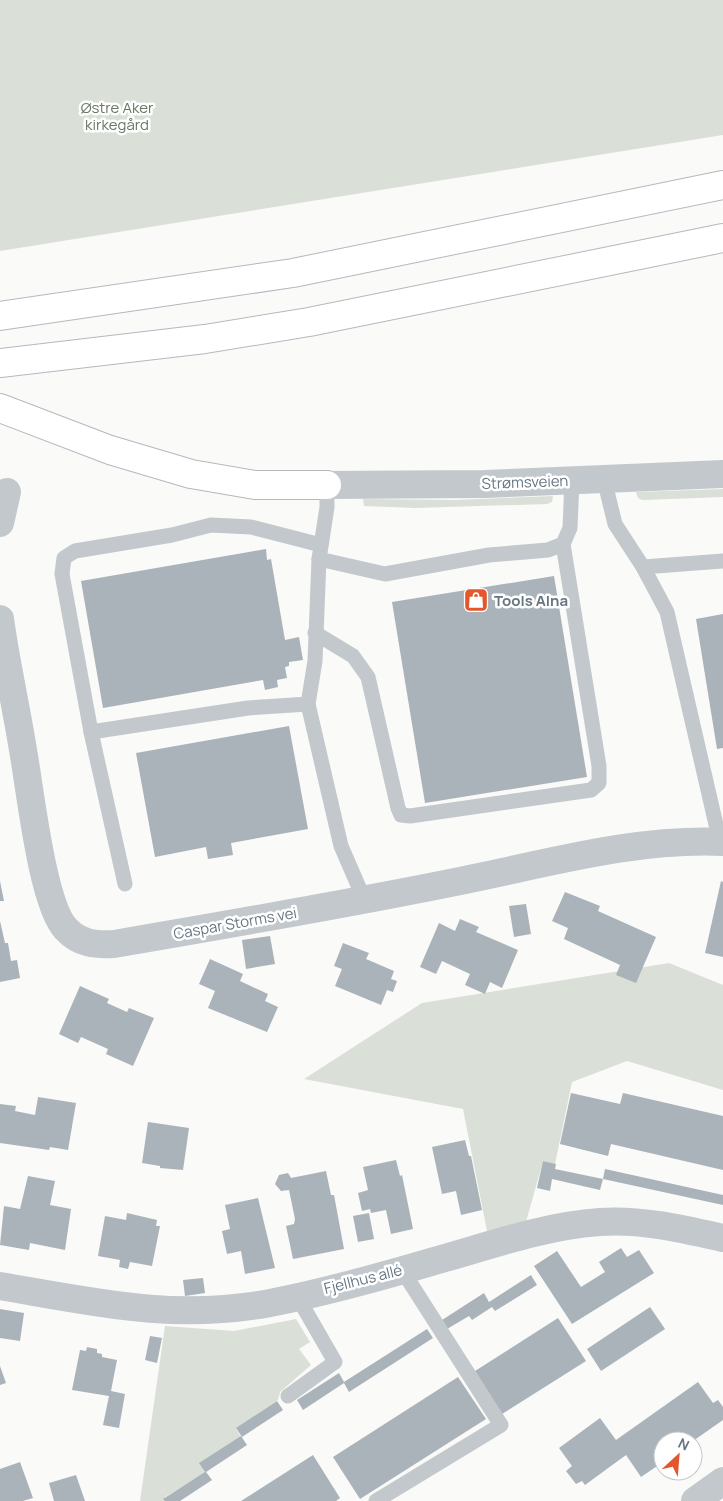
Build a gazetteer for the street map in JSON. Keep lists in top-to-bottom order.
{
  "streets": {
    "street": ["Strømsveien", "Caspar Storms vei", "Fjellhus allé"]
  },
  "parks": ["Østre Aker kirkegård"],
  "places": {
    "shop": ["Tools Alna"]
  },
  "north": "top right"
}
